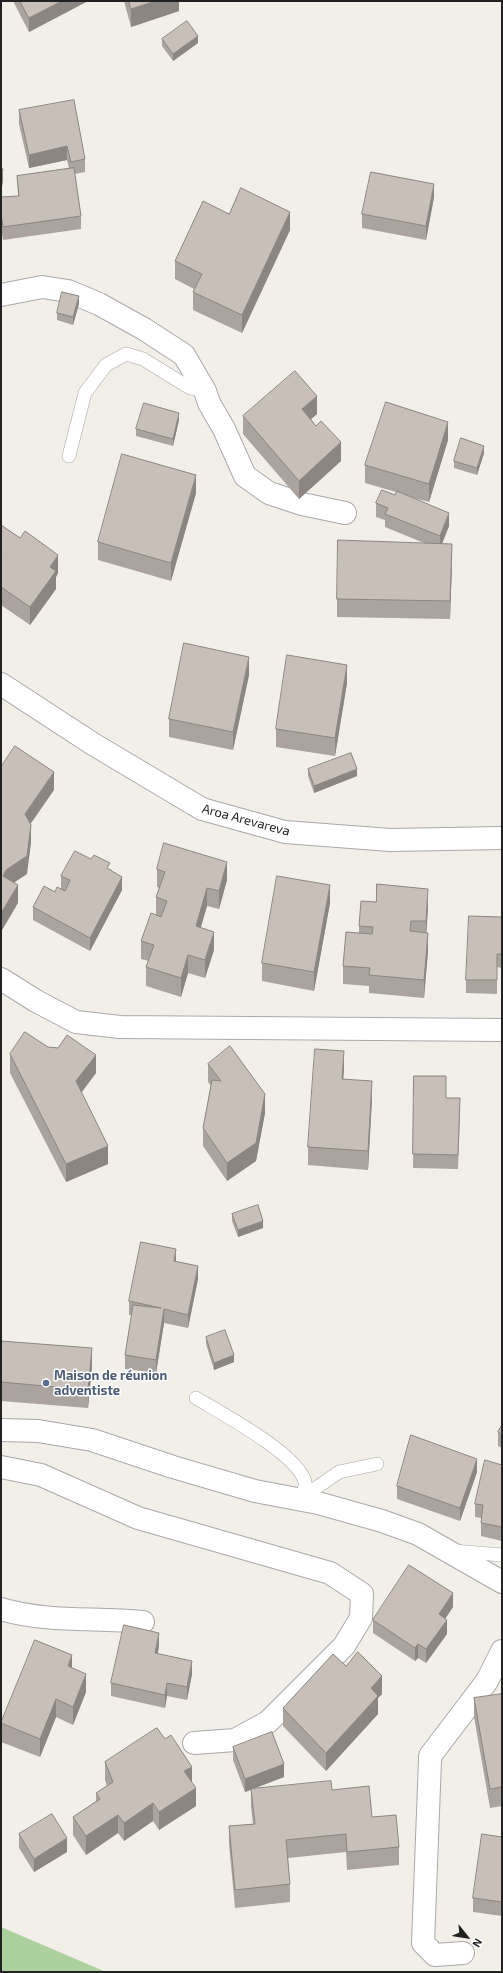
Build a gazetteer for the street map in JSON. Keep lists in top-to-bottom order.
{
  "streets": {
    "street": ["Aroa Arevareva"]
  },
  "places": ["Maison de réunion adventiste"],
  "north": "bottom right"
}
